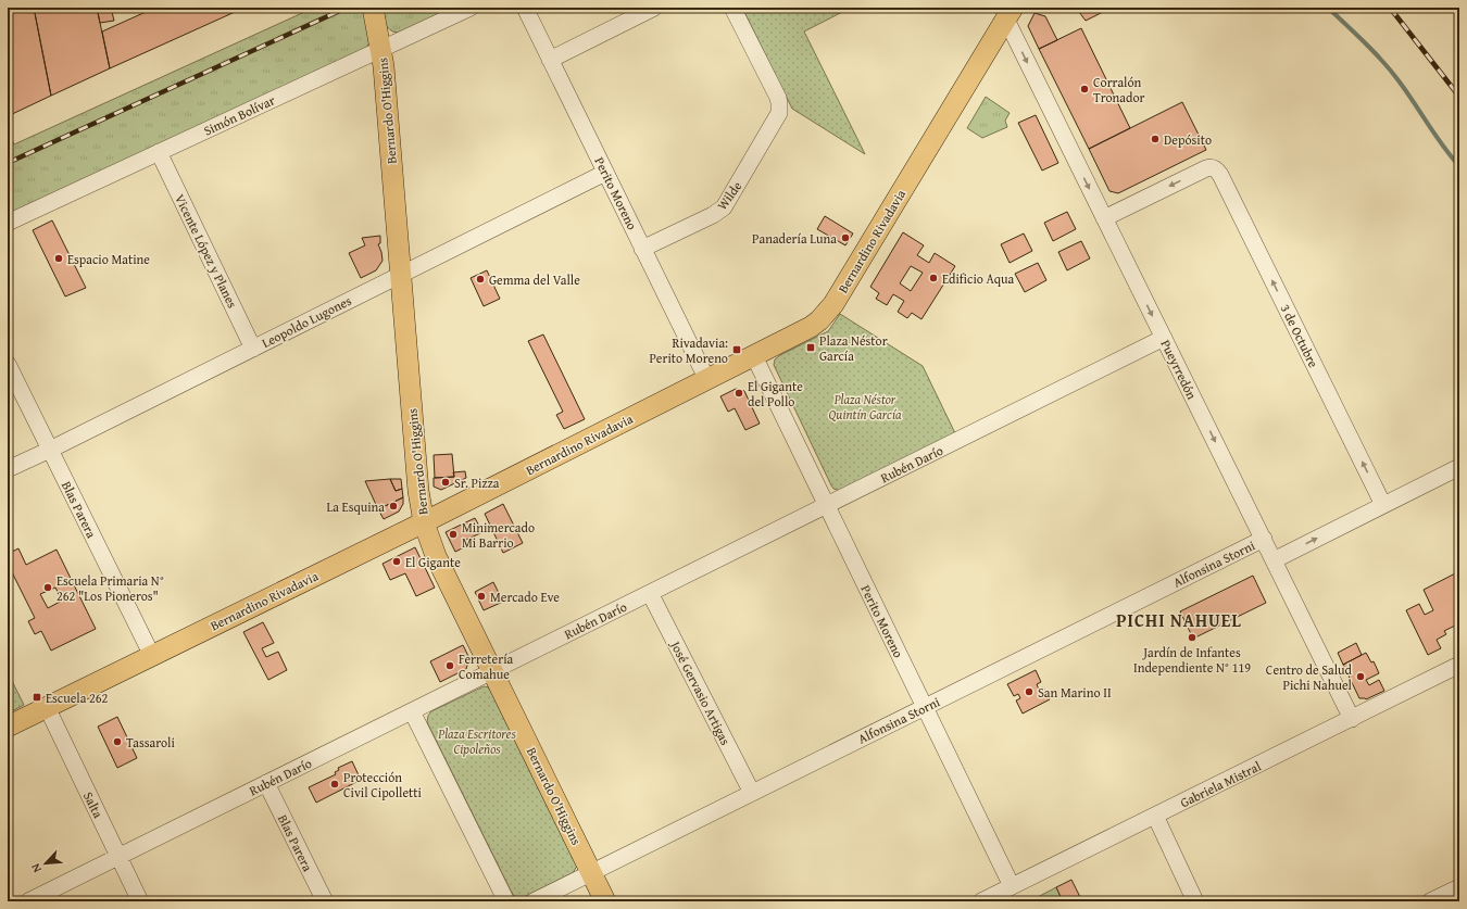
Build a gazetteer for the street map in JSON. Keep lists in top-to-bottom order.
{
  "streets": {
    "main road": ["Bernardo O'Higgins", "Bernardino Rivadavia"],
    "street": [
      "Simón Bolívar",
      "Perito Moreno",
      "Wilde",
      "Vicente López y Planes",
      "Leopoldo Lugones",
      "3 de Octubre",
      "Pueyrredón",
      "Rubén Darío",
      "Blas Parera",
      "Alfonsina Storni",
      "José Gervasio Artigas",
      "Gabriela Mistral",
      "Salta"
    ]
  },
  "crossings": [
    ["Bernardo O'Higgins", "Simón Bolívar"],
    ["Bernardo O'Higgins", "Bernardino Rivadavia"],
    ["Bernardo O'Higgins", "Leopoldo Lugones"],
    ["Bernardo O'Higgins", "Rubén Darío"],
    ["Bernardo O'Higgins", "Alfonsina Storni"],
    ["Simón Bolívar", "Vicente López y Planes"],
    ["Perito Moreno", "Wilde"],
    ["Perito Moreno", "Bernardino Rivadavia"],
    ["Perito Moreno", "Leopoldo Lugones"],
    ["Perito Moreno", "Rubén Darío"],
    ["Perito Moreno", "Alfonsina Storni"],
    ["Perito Moreno", "Gabriela Mistral"],
    ["Bernardino Rivadavia", "Pueyrredón"],
    ["Bernardino Rivadavia", "Blas Parera"],
    ["Bernardino Rivadavia", "Salta"],
    ["Vicente López y Planes", "Leopoldo Lugones"],
    ["Leopoldo Lugones", "Blas Parera"],
    ["3 de Octubre", "Pueyrredón"],
    ["3 de Octubre", "Alfonsina Storni"],
    ["Pueyrredón", "Rubén Darío"],
    ["Pueyrredón", "Alfonsina Storni"],
    ["Pueyrredón", "Gabriela Mistral"],
    ["Rubén Darío", "Blas Parera"],
    ["Rubén Darío", "José Gervasio Artigas"],
    ["Rubén Darío", "Salta"],
    ["Alfonsina Storni", "José Gervasio Artigas"]
  ],
  "one_way": ["3 de Octubre", "Pueyrredón"],
  "districts": ["PICHI NAHUEL"],
  "parks": ["Plaza Néstor Quintín García", "Plaza Escritores Cipoleños"],
  "places": {
    "other": [
      "Corralón Tronador",
      "Depósito",
      "Panadería Luna",
      "Espacio Matine",
      "Edificio Aqua",
      "Gemma del Valle",
      "El Gigante del Pollo",
      "Sr. Pizza",
      "La Esquina",
      "Minimercado Mi Barrio",
      "El Gigante",
      "Escuela Primaria N° 262 \"Los Pioneros\"",
      "Mercado Eve",
      "Jardín de Infantes Independiente N° 119",
      "Ferretería Comahue",
      "Centro de Salud Pichi Nahuel",
      "San Marino II",
      "Tassaroli",
      "Protección Civil Cipolletti"
    ],
    "transit": ["Plaza Néstor García", "Rivadavia: Perito Moreno", "Escuela 262"]
  },
  "north": "bottom left"
}
